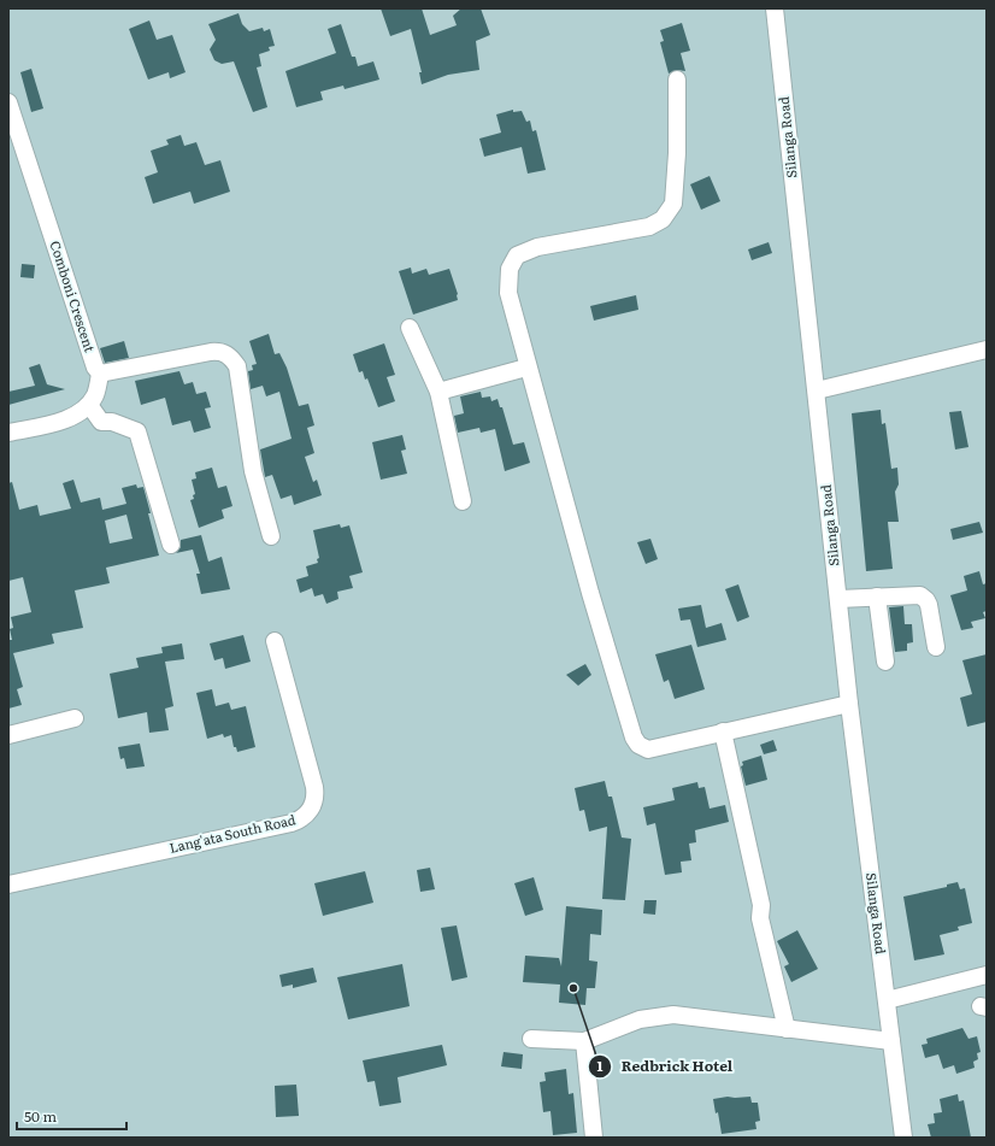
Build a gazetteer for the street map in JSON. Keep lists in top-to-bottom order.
{
  "streets": {
    "street": ["Silanga Road", "Comboni Crescent", "Lang'ata South Road"]
  },
  "places": ["Redbrick Hotel"],
  "scale_bar": "50 m"
}
